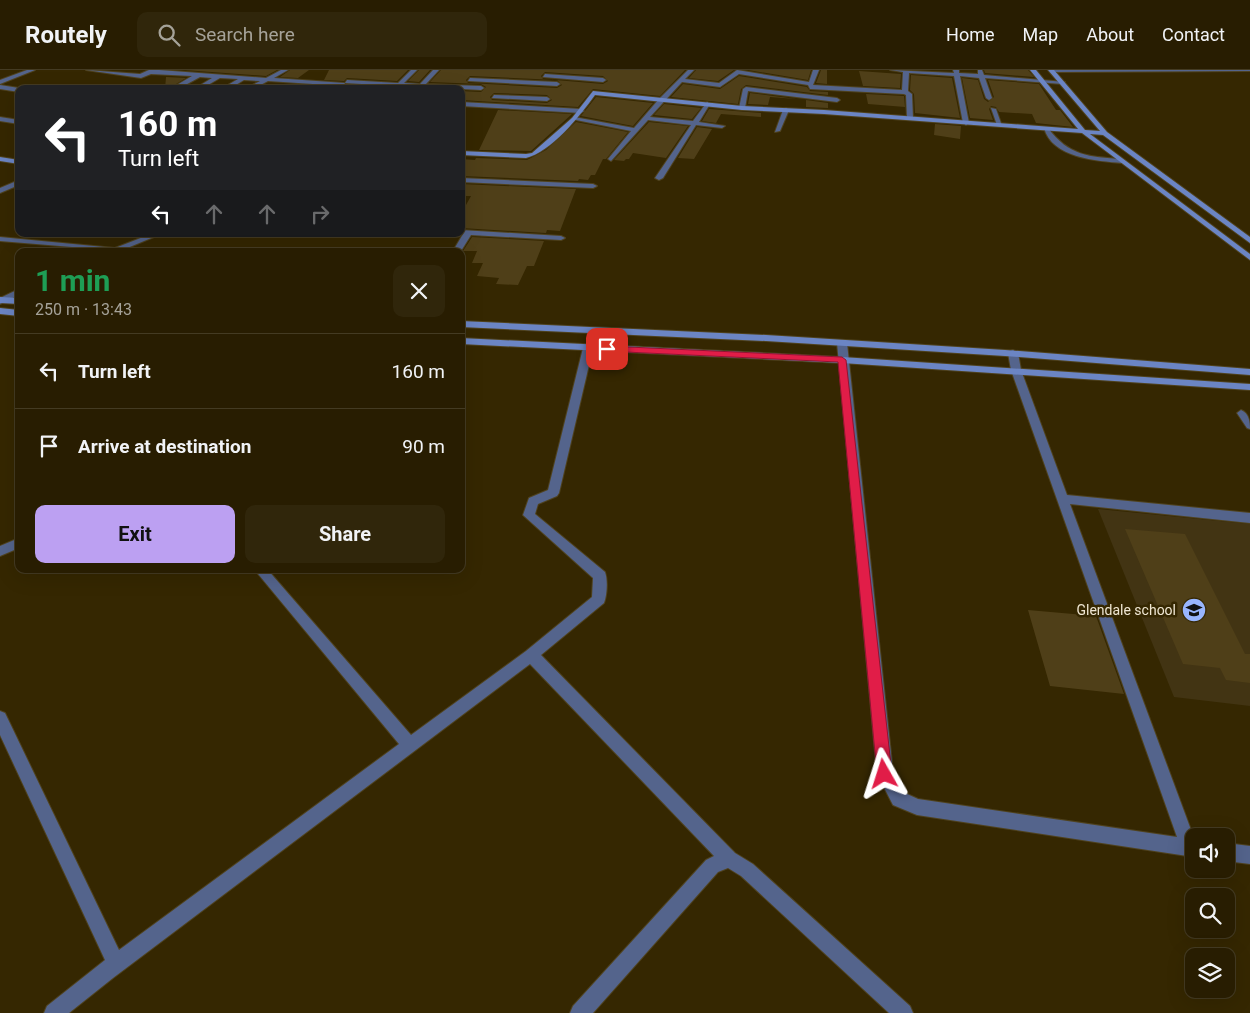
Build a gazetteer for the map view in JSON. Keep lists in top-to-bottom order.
{
  "places": {
    "school or university": ["Glendale school"]
  },
  "page": {
    "header": "Routely",
    "search": "Search here",
    "nav": [
      "Home",
      "Map",
      "About",
      "Contact"
    ],
    "turn": ["160 m", "Turn left"],
    "heading": ["1 min", "250 m · 13:43"],
    "list": [
      {
        "name": "Turn left",
        "value": "160 m"
      },
      {
        "name": "Arrive at destination",
        "value": "90 m"
      }
    ],
    "buttons": ["Exit", "Share"]
  }
}
